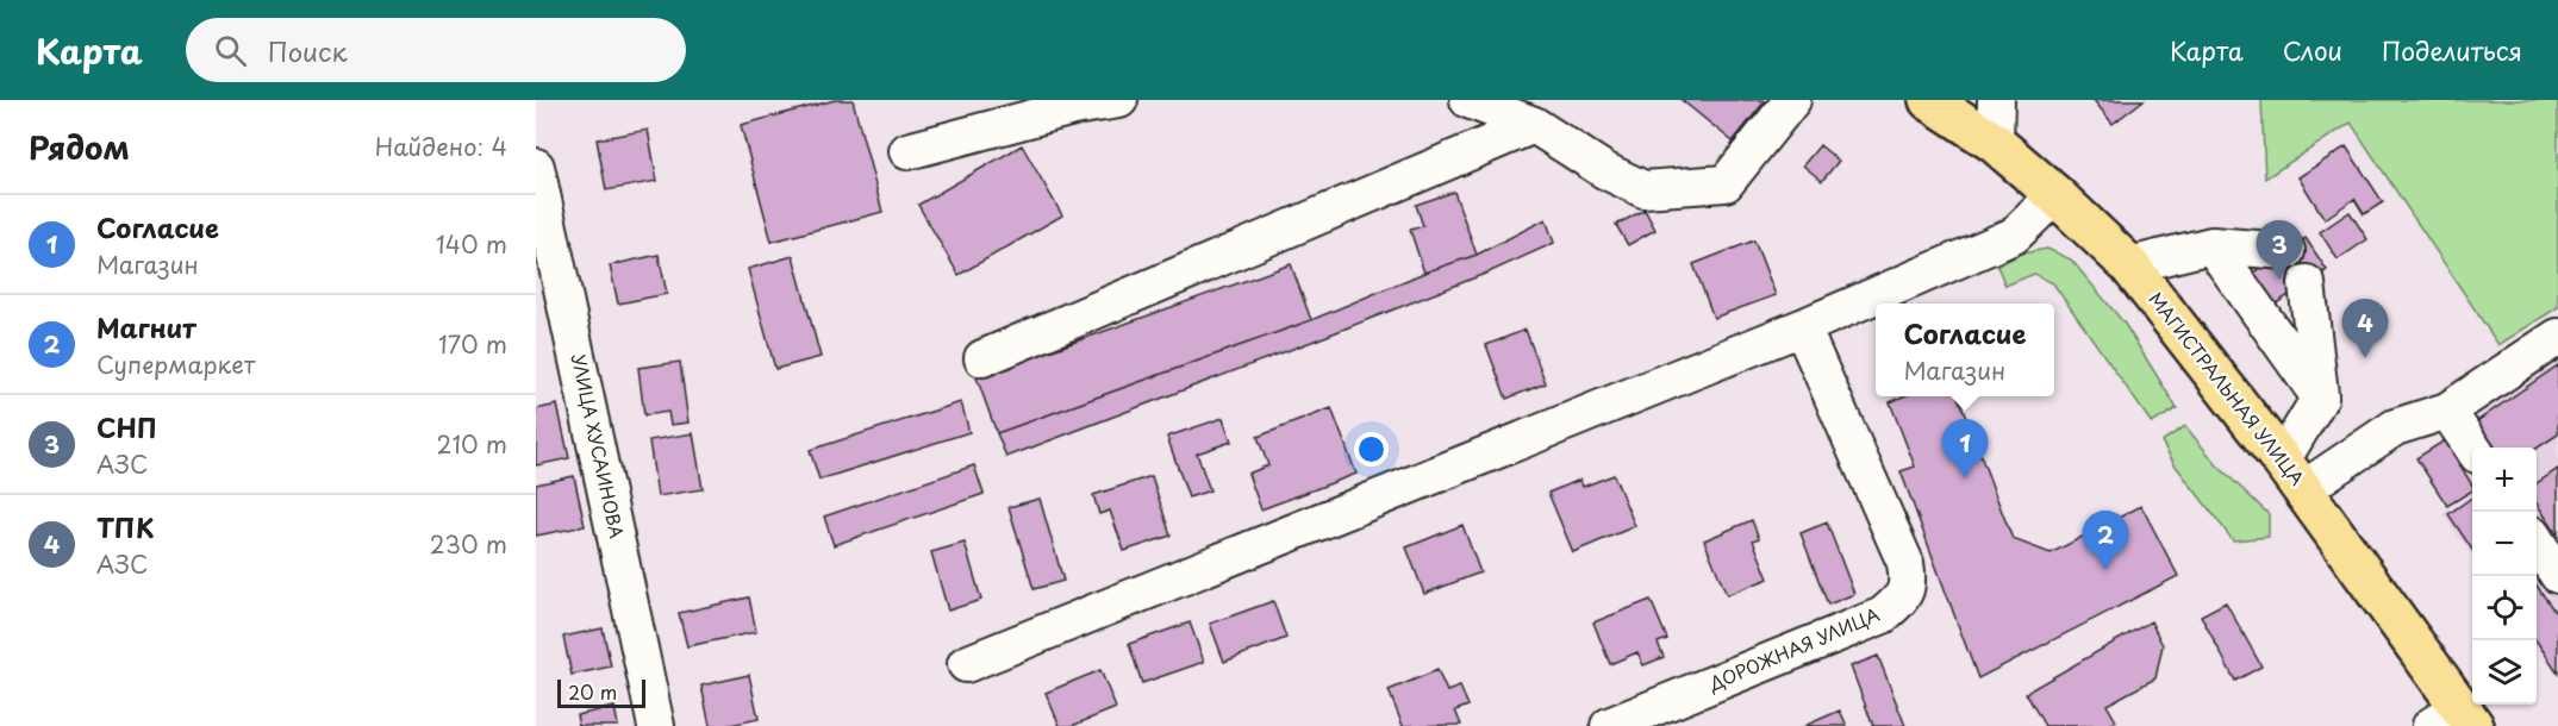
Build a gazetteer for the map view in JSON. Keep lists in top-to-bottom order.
{
  "streets": {
    "main road": ["МАГИСТРАЛЬНАЯ УЛИЦА"],
    "street": ["УЛИЦА ХУСАИНОВА", "ДОРОЖНАЯ УЛИЦА"]
  },
  "scale_bar": "20 m",
  "page": {
    "header": "Карта",
    "search": "Поиск",
    "nav": ["Карта", "Слои", "Поделиться"],
    "heading": ["Рядом", "Найдено: 4"],
    "list": [
      {
        "mark": "1",
        "name": "Согласие",
        "note": "Магазин",
        "value": "140 m"
      },
      {
        "mark": "2",
        "name": "Магнит",
        "note": "Супермаркет",
        "value": "170 m"
      },
      {
        "mark": "3",
        "name": "СНП",
        "note": "АЗС",
        "value": "210 m"
      },
      {
        "mark": "4",
        "name": "ТПК",
        "note": "АЗС",
        "value": "230 m"
      }
    ],
    "pins": [
      "3",
      "4",
      "1",
      "2"
    ],
    "popup": ["Согласие", "Магазин"],
    "map_buttons": ["+", "−"],
    "scale": "20 m"
  }
}
